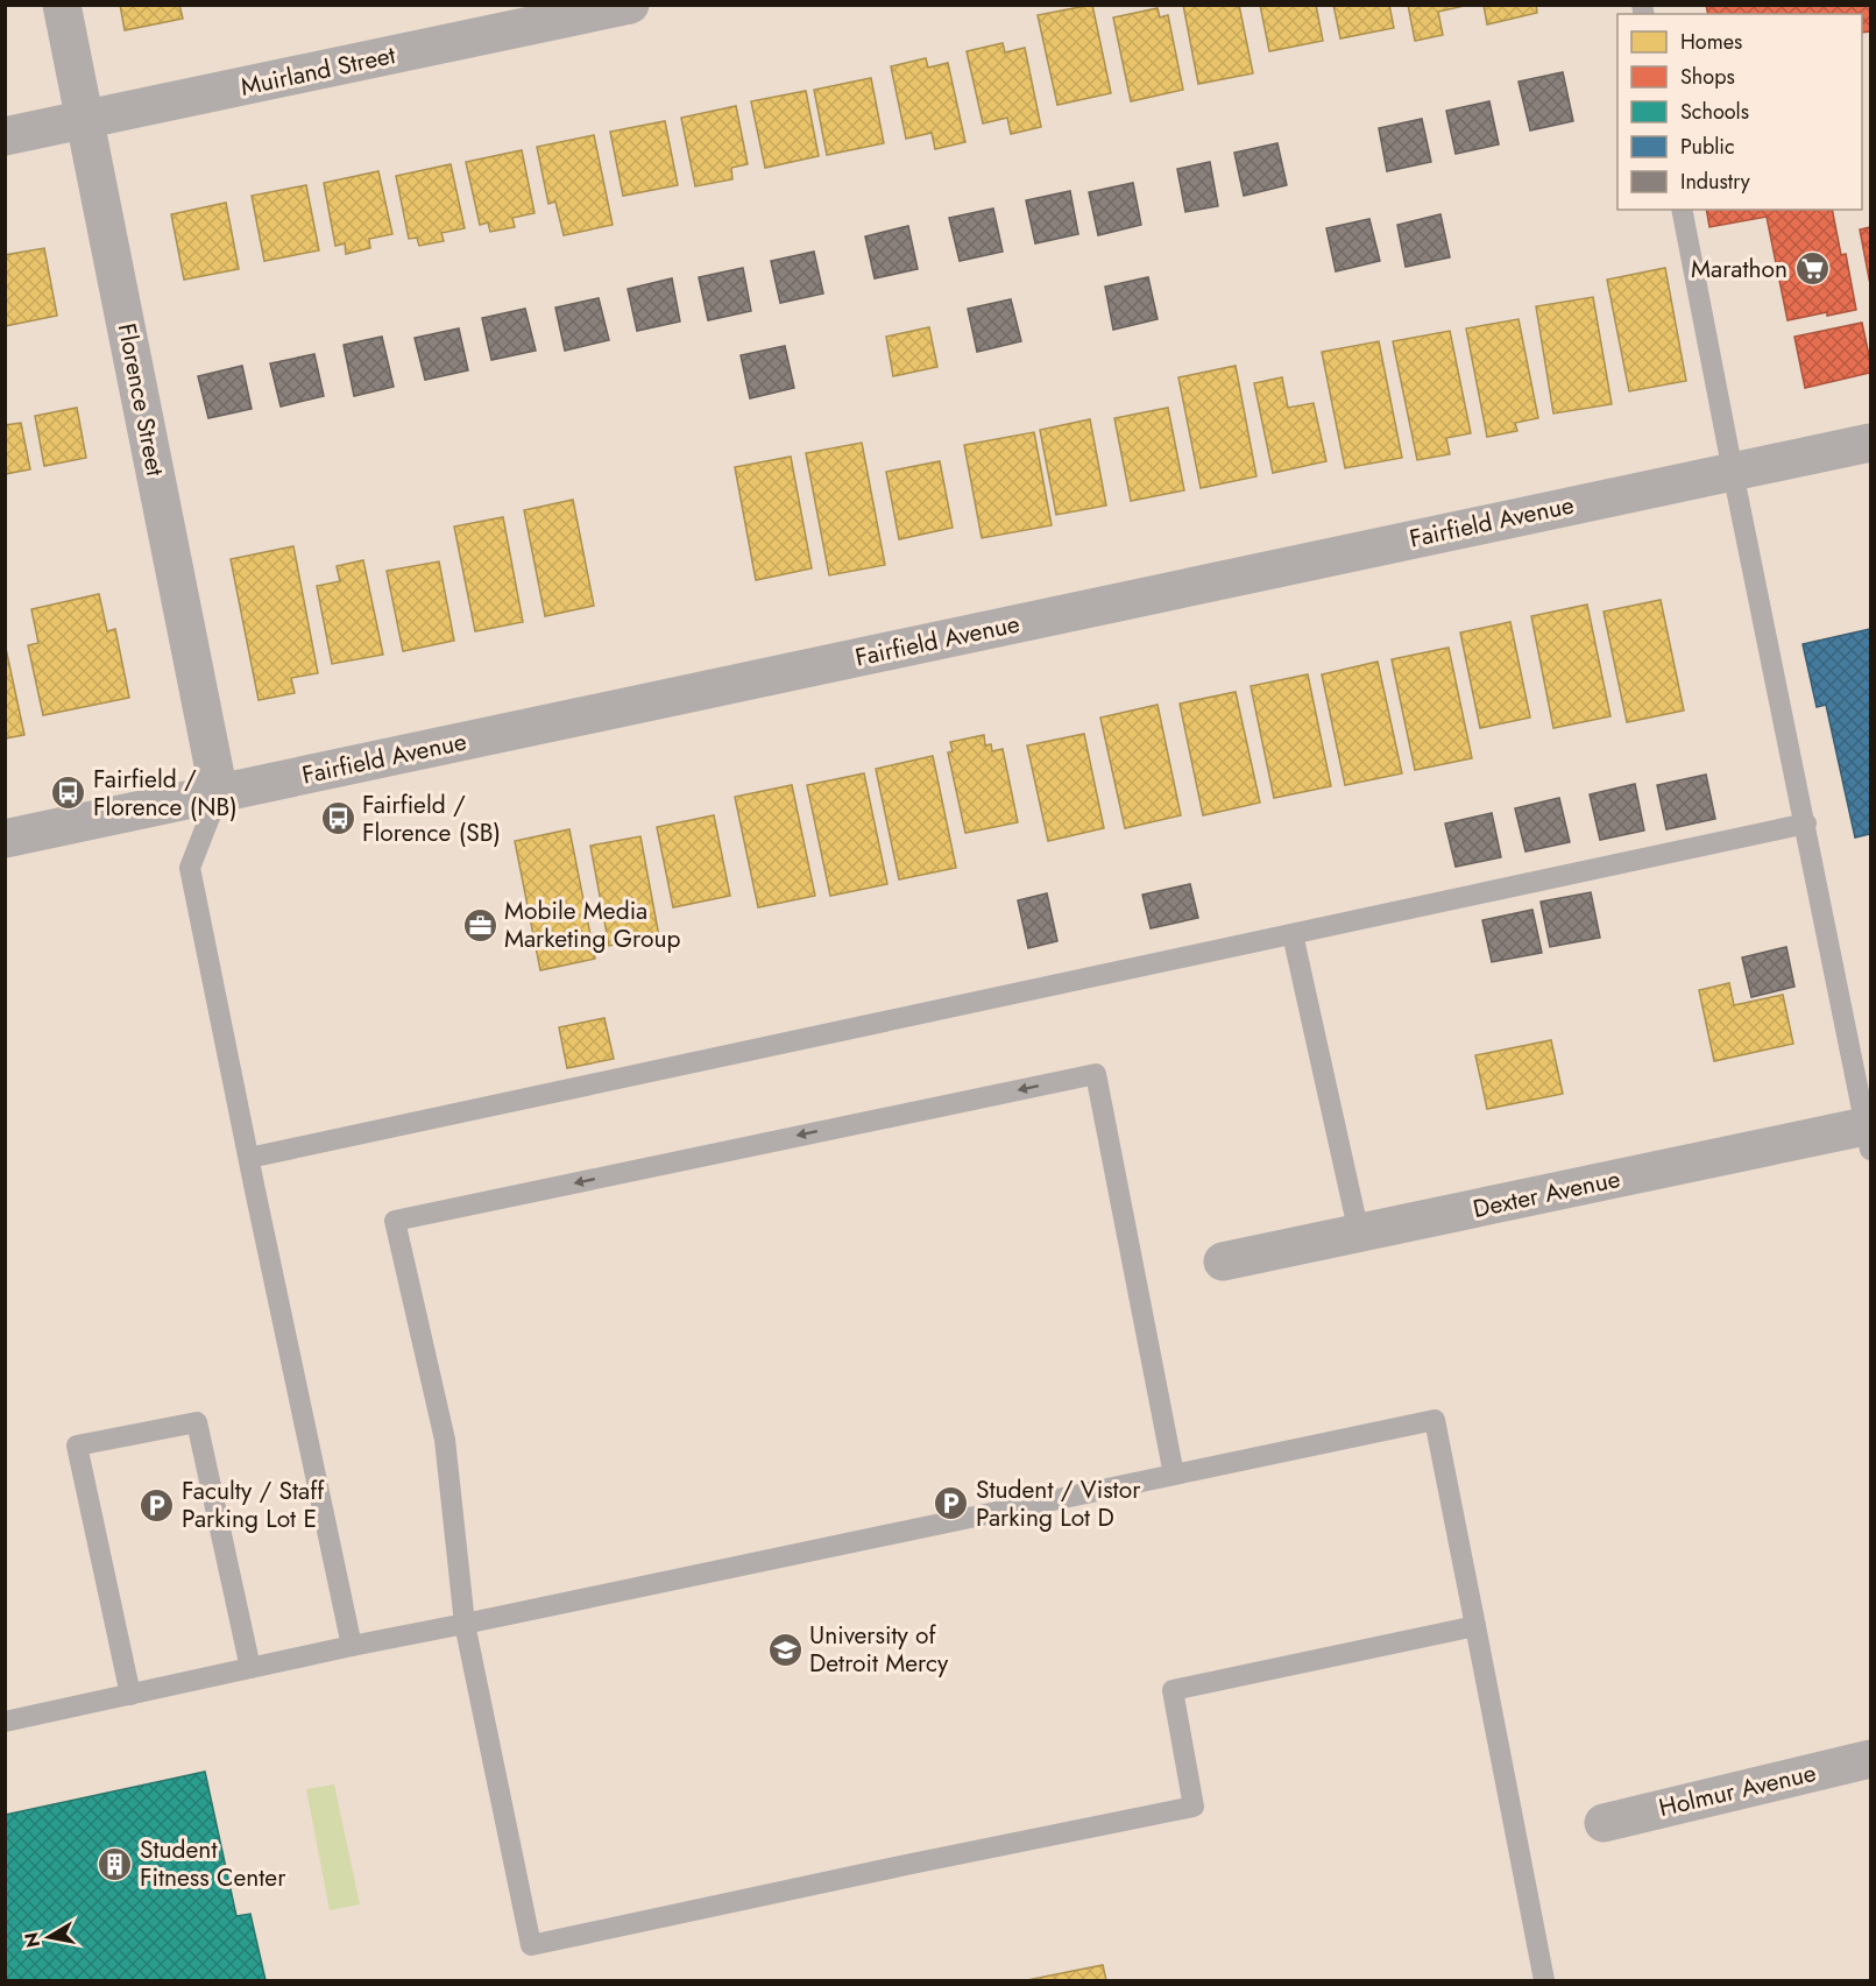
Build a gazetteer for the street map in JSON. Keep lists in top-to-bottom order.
{
  "streets": {
    "street": [
      "Muirland Street",
      "Florence Street",
      "Fairfield Avenue",
      "Dexter Avenue",
      "Holmur Avenue"
    ]
  },
  "crossings": [
    ["Muirland Street", "Florence Street"],
    ["Florence Street", "Fairfield Avenue"]
  ],
  "places": {
    "supermarket": ["Marathon"],
    "bus stop": ["Fairfield / Florence (NB)", "Fairfield / Florence (SB)"],
    "office": ["Mobile Media Marketing Group"],
    "parking": ["Student / Vistor Parking Lot D", "Faculty / Staff Parking Lot E"],
    "school or university": ["University of Detroit Mercy"],
    "building": ["Student Fitness Center"]
  },
  "legend": [
    "Homes",
    "Shops",
    "Schools",
    "Public",
    "Industry"
  ],
  "north": "left"
}
